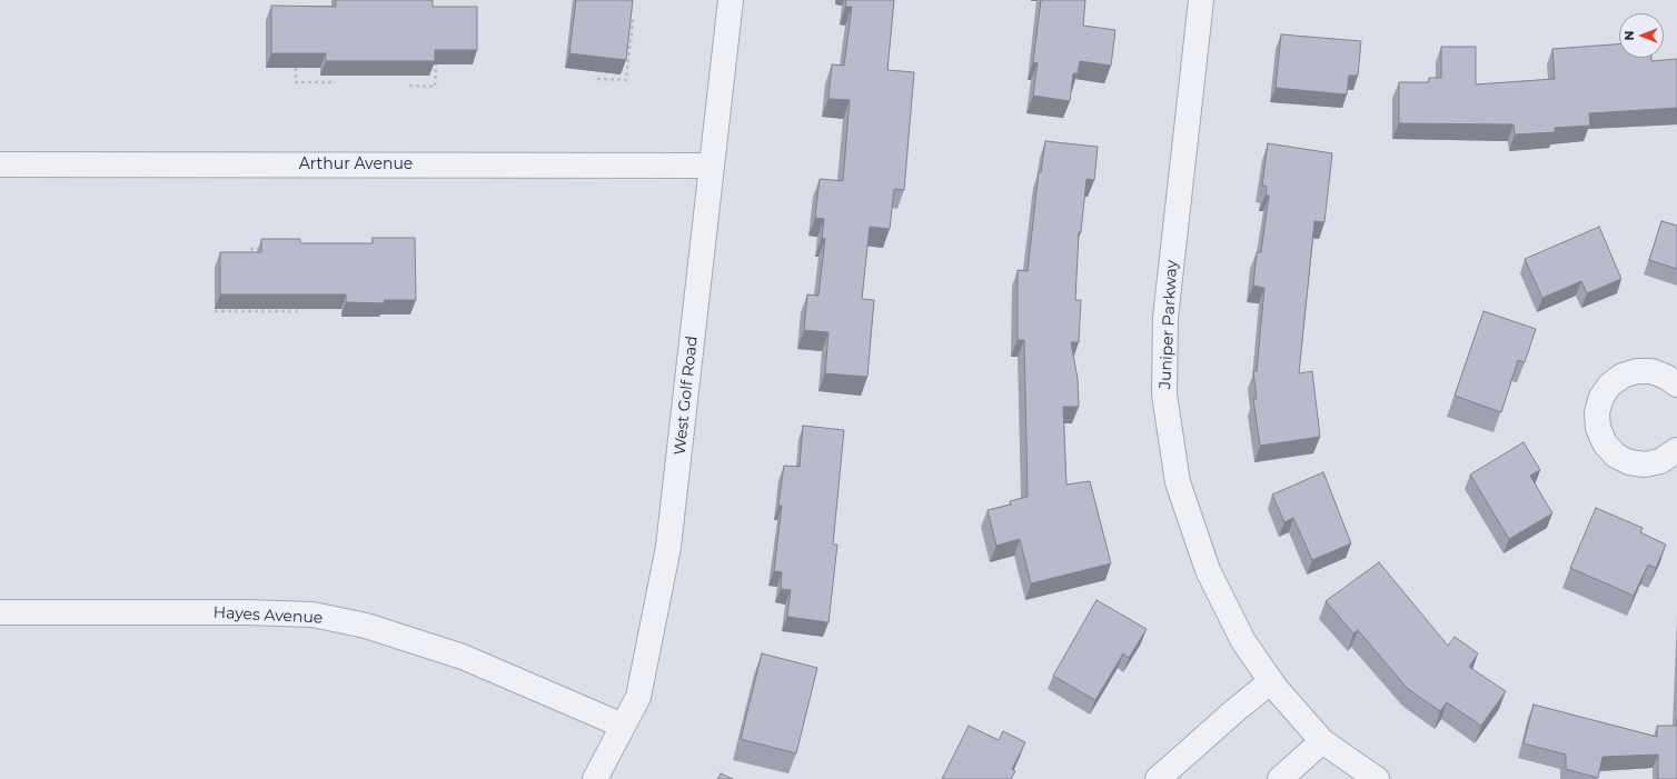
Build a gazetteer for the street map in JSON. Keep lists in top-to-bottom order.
{
  "streets": {
    "street": [
      "Arthur Avenue",
      "Juniper Parkway",
      "West Golf Road",
      "Hayes Avenue"
    ]
  },
  "crossings": [
    ["Arthur Avenue", "West Golf Road"],
    ["West Golf Road", "Hayes Avenue"]
  ],
  "north": "left"
}
